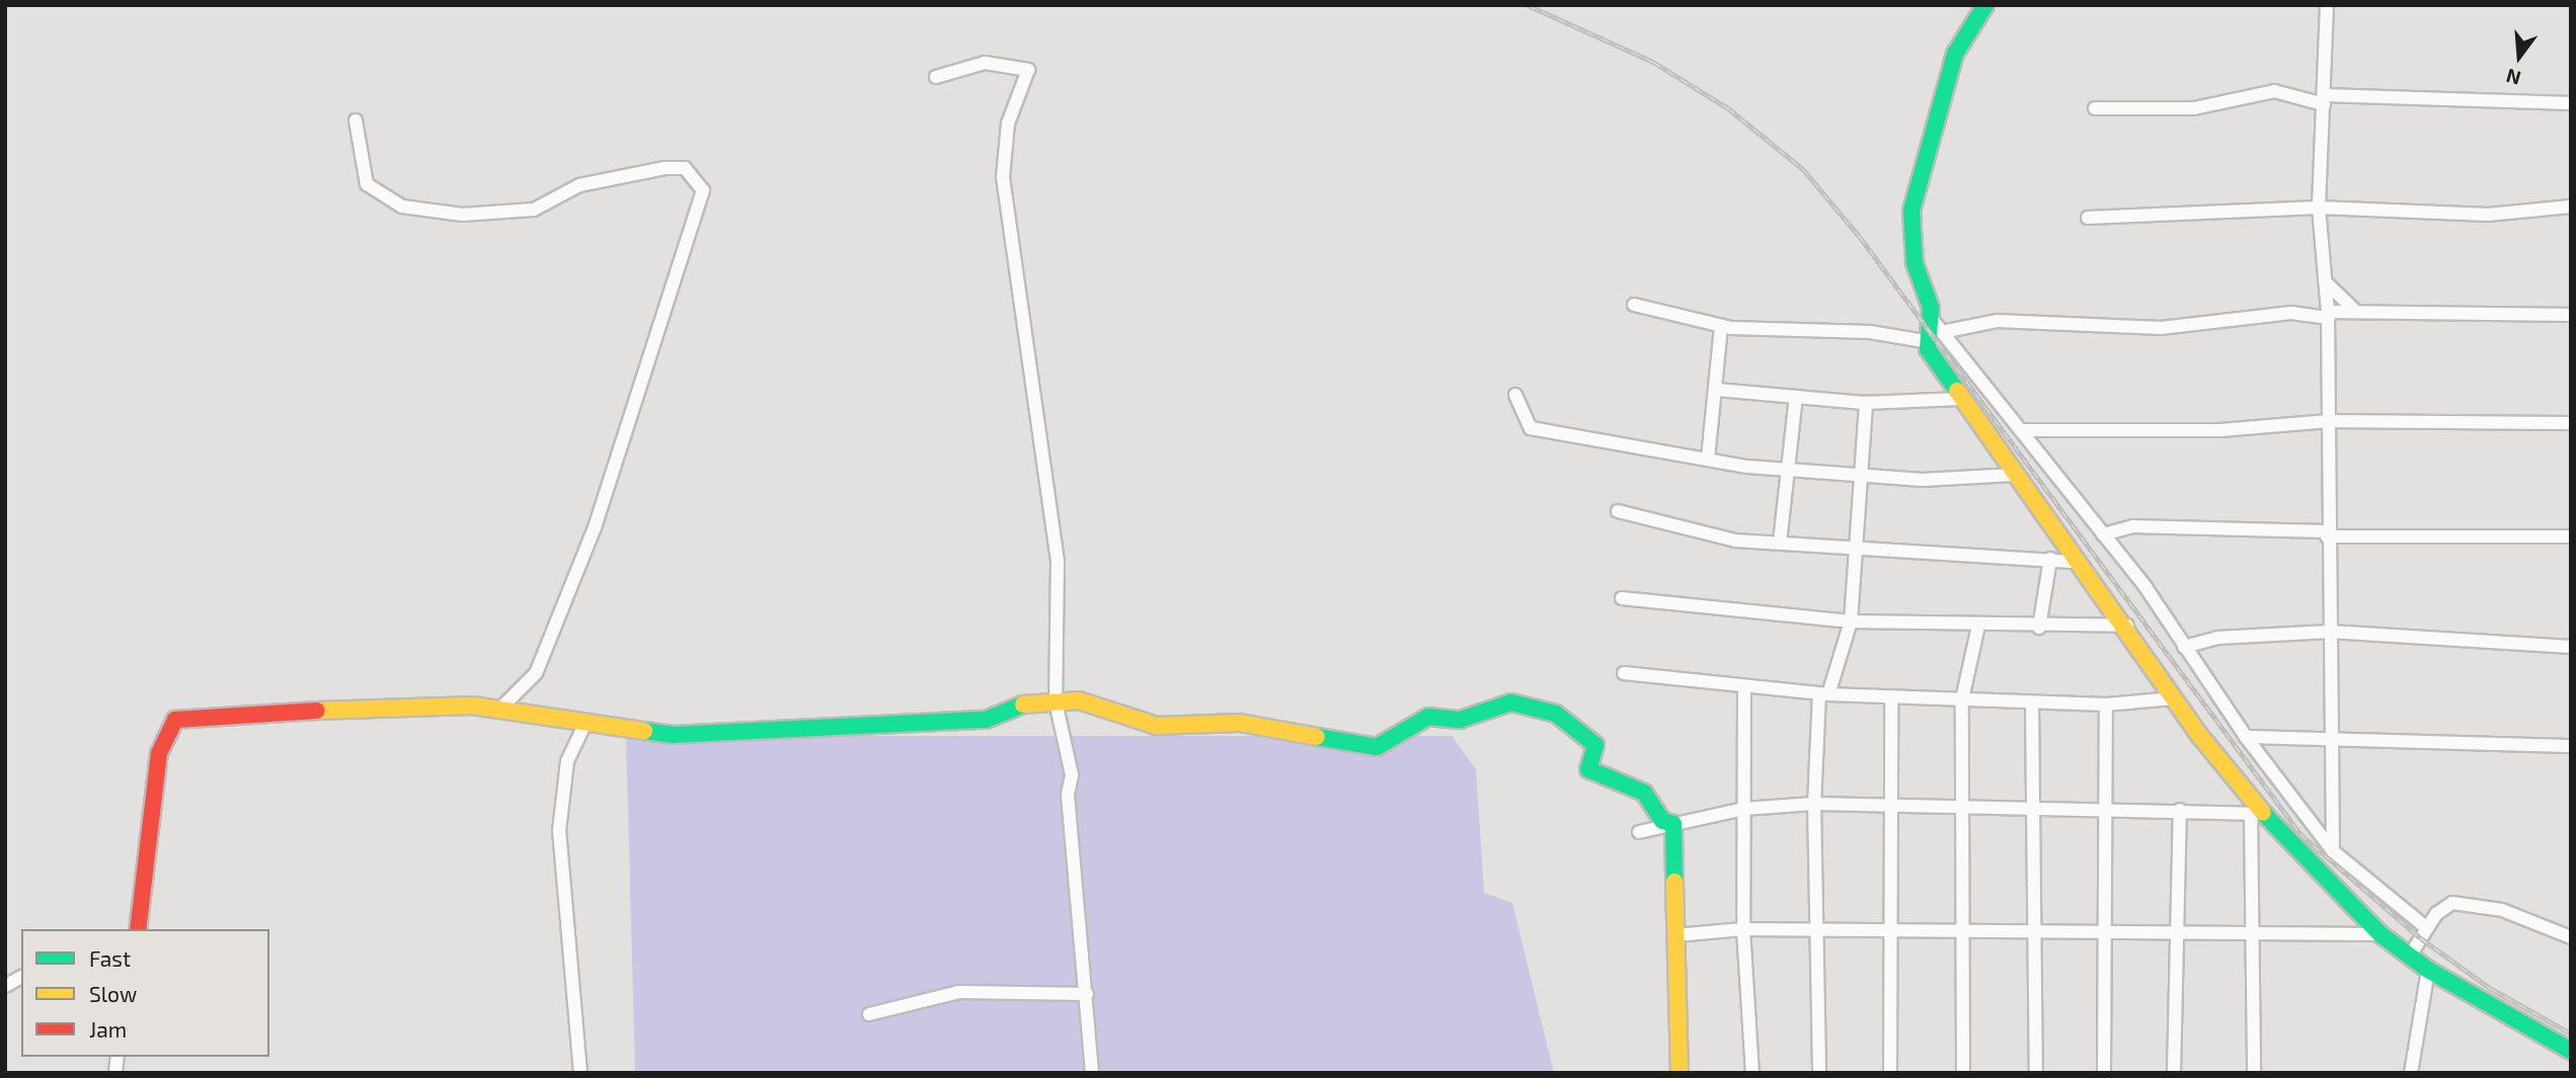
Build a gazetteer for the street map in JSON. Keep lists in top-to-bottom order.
{
  "legend": ["Fast", "Slow", "Jam"],
  "north": "bottom"
}
